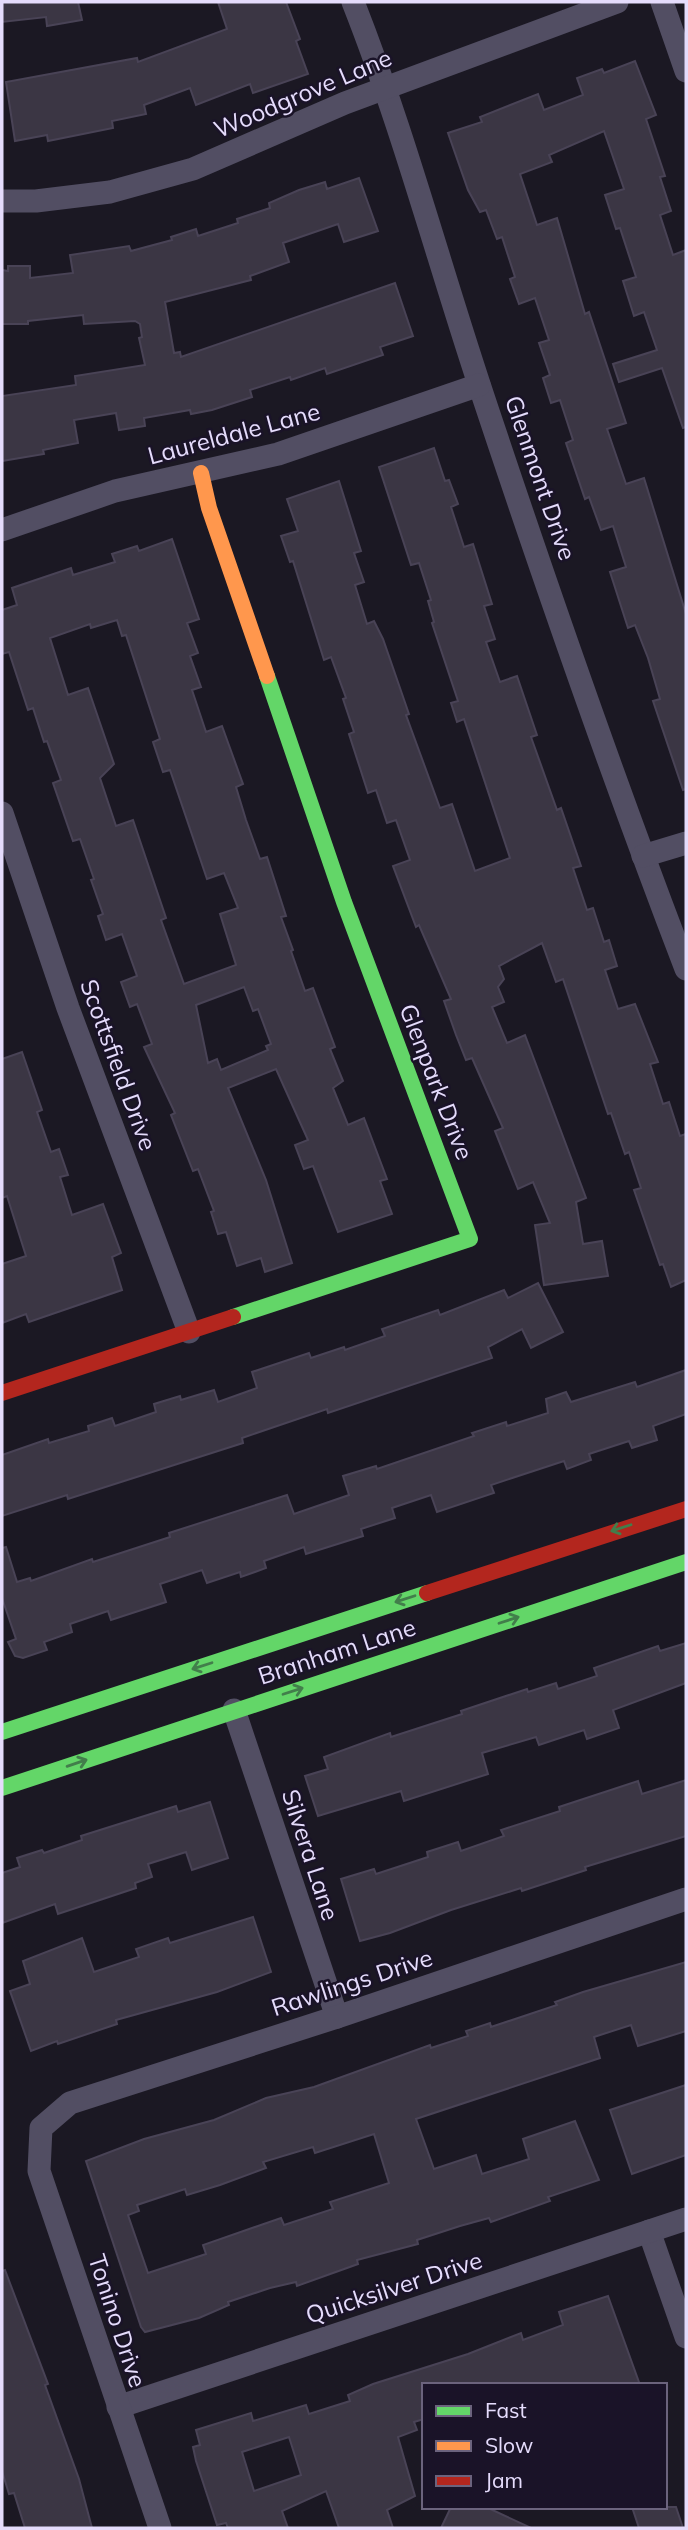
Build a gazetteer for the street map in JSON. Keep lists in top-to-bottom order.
{
  "streets": {
    "main road": ["Glenpark Drive", "Branham Lane"],
    "street": [
      "Woodgrove Lane",
      "Laureldale Lane",
      "Glenmont Drive",
      "Scottsfield Drive",
      "Silvera Lane",
      "Rawlings Drive",
      "Quicksilver Drive",
      "Tonino Drive"
    ]
  },
  "crossings": [
    ["Woodgrove Lane", "Glenmont Drive"],
    ["Laureldale Lane", "Glenmont Drive"],
    ["Laureldale Lane", "Glenpark Drive"],
    ["Scottsfield Drive", "Glenpark Drive"],
    ["Branham Lane", "Silvera Lane"],
    ["Silvera Lane", "Rawlings Drive"],
    ["Rawlings Drive", "Tonino Drive"],
    ["Quicksilver Drive", "Tonino Drive"]
  ],
  "legend": ["Fast", "Slow", "Jam"]
}
